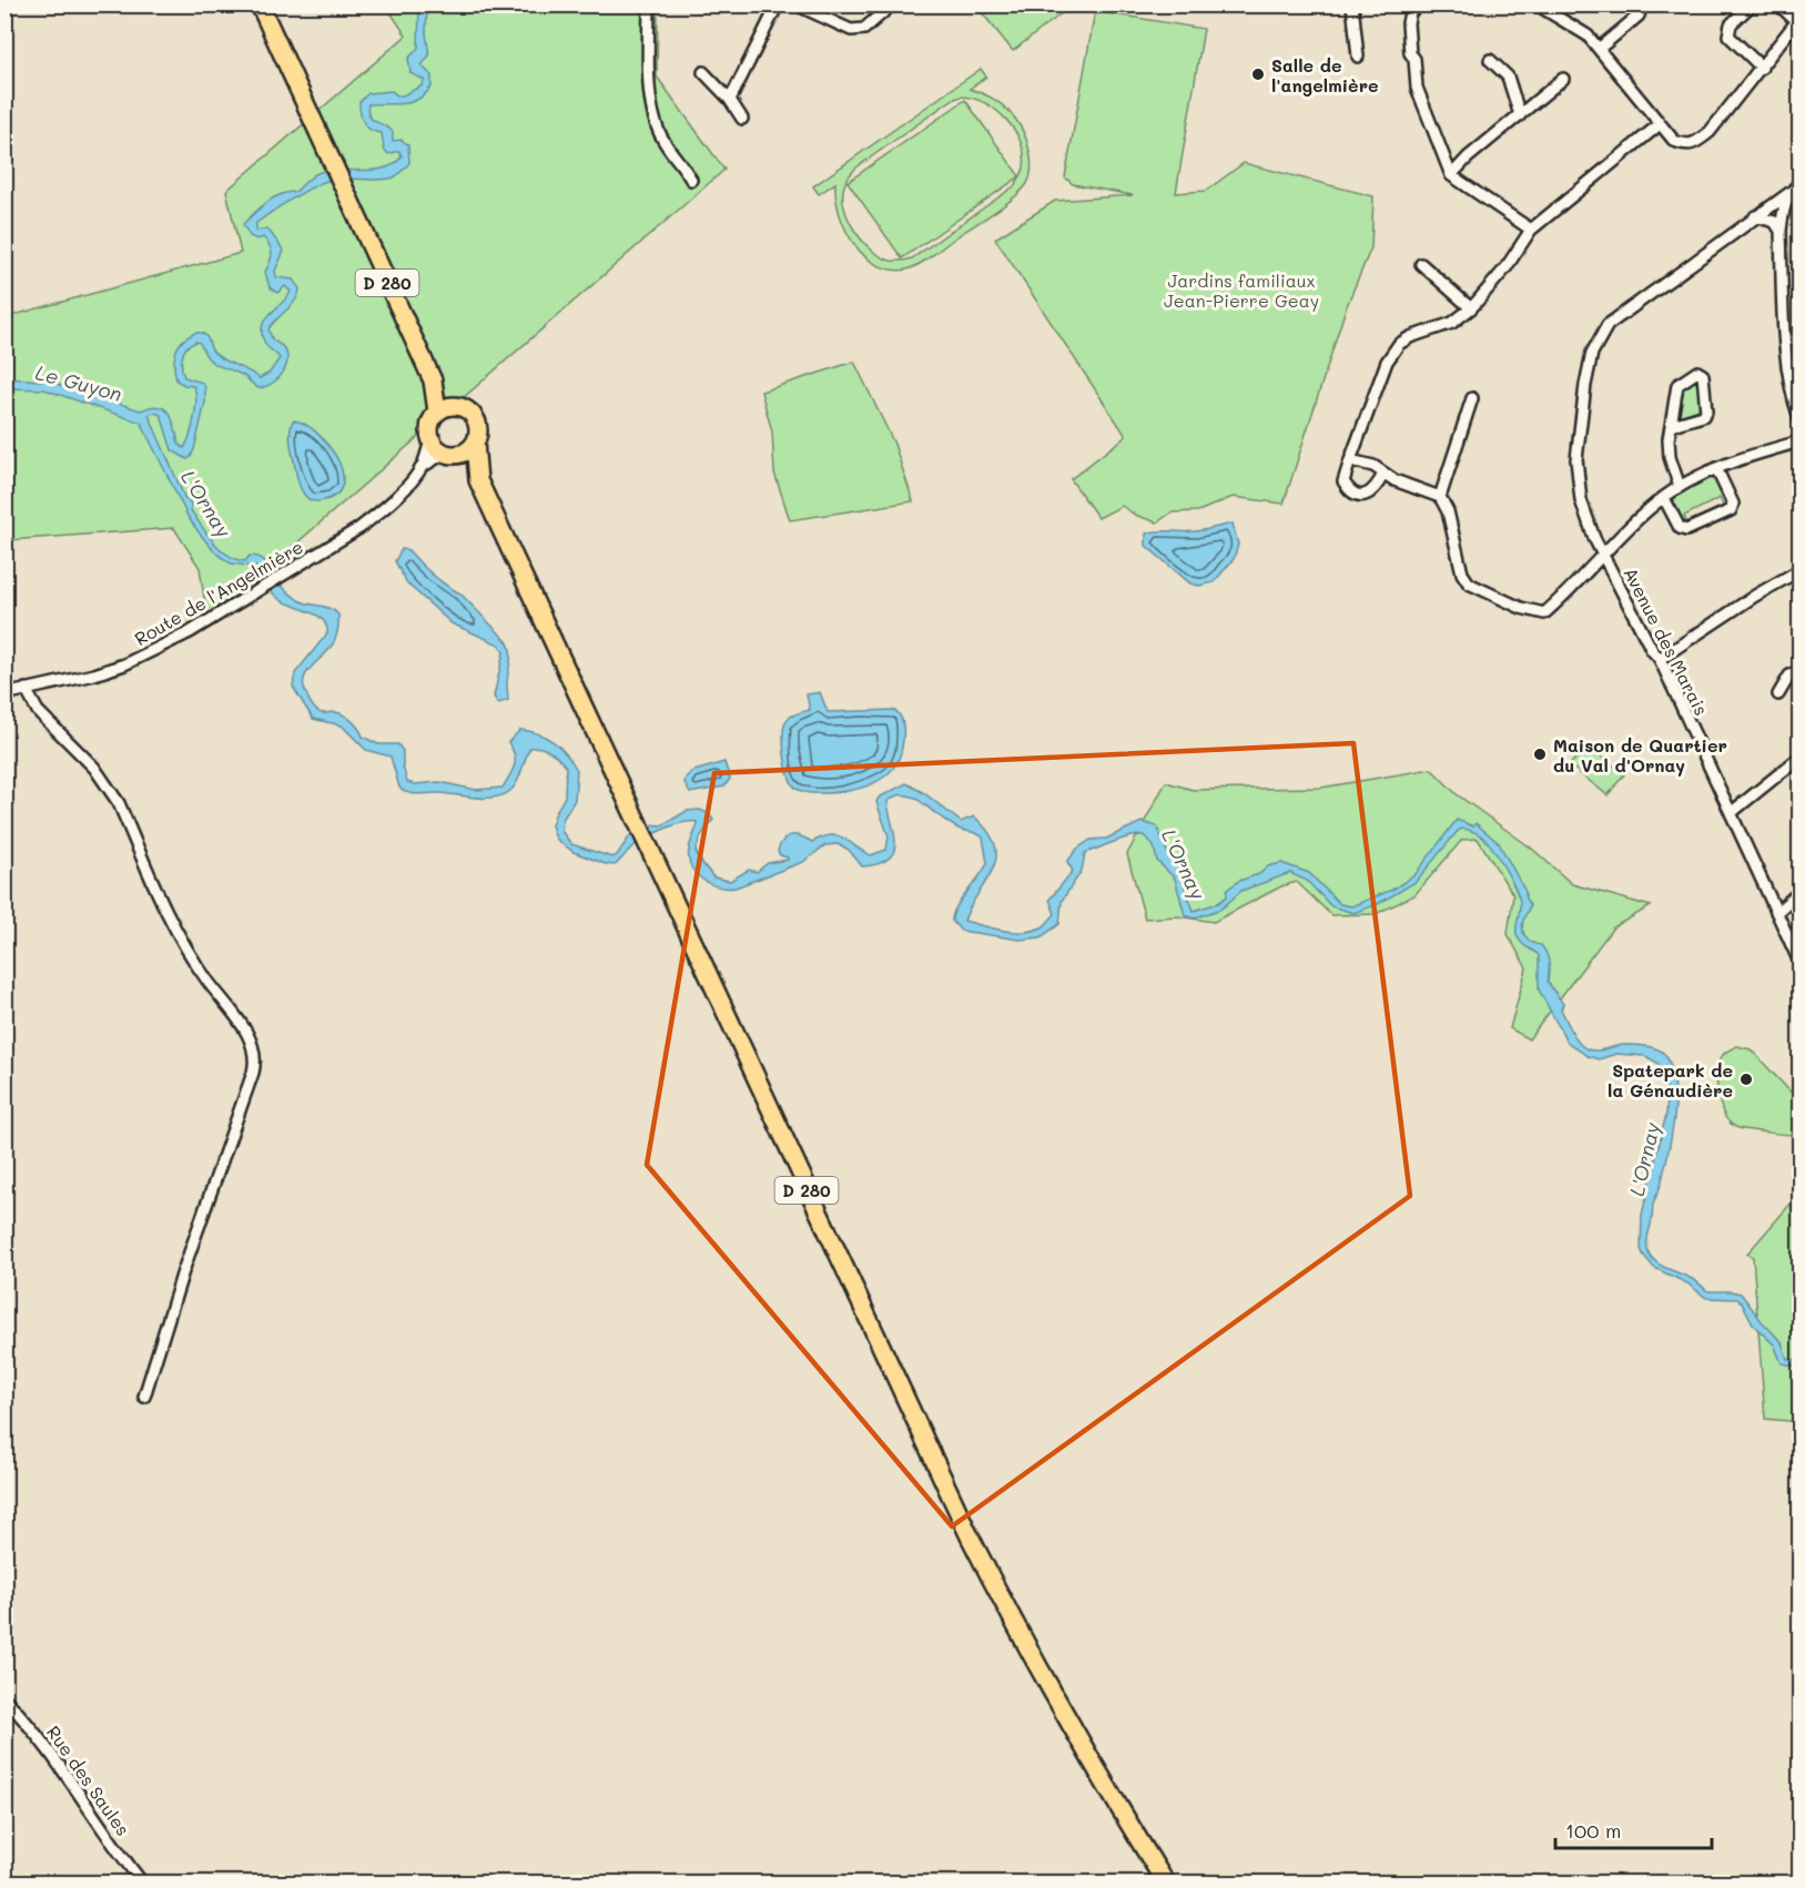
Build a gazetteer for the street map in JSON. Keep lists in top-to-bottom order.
{
  "streets": {
    "main road": ["D 280"],
    "street": ["Route de l'Angelmière", "Avenue des Marais", "Rue des Saules"]
  },
  "crossings": [
    ["D 280", "Route de l'Angelmière"]
  ],
  "water": ["Le Guyon", "L'Ornay"],
  "parks": ["Jardins familiaux Jean-Pierre Geay"],
  "places": ["Salle de l'angelmière", "Maison de Quartier du Val d'Ornay", "Spatepark de la Génaudière"],
  "scale_bar": "100 m"
}
